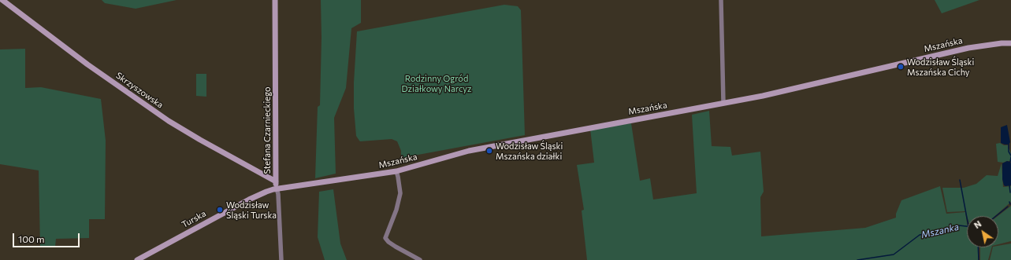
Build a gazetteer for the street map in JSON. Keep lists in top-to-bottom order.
{
  "streets": {
    "street": [
      "Mszańska",
      "Skrzyszowska",
      "Stefana Czarnieckiego",
      "Turska"
    ]
  },
  "crossings": [
    ["Mszańska", "Stefana Czarnieckiego"],
    ["Mszańska", "Turska"],
    ["Skrzyszowska", "Stefana Czarnieckiego"],
    ["Stefana Czarnieckiego", "Turska"]
  ],
  "water": ["Mszanka"],
  "parks": ["Rodzinny Ogród Działkowy Narcyz"],
  "places": ["Wodzisław Śląski Mszańska Cichy", "Wodzisław Śląski Mszańska działki", "Wodzisław Śląski Turska"],
  "scale_bar": "100 m",
  "north": "top left"
}
